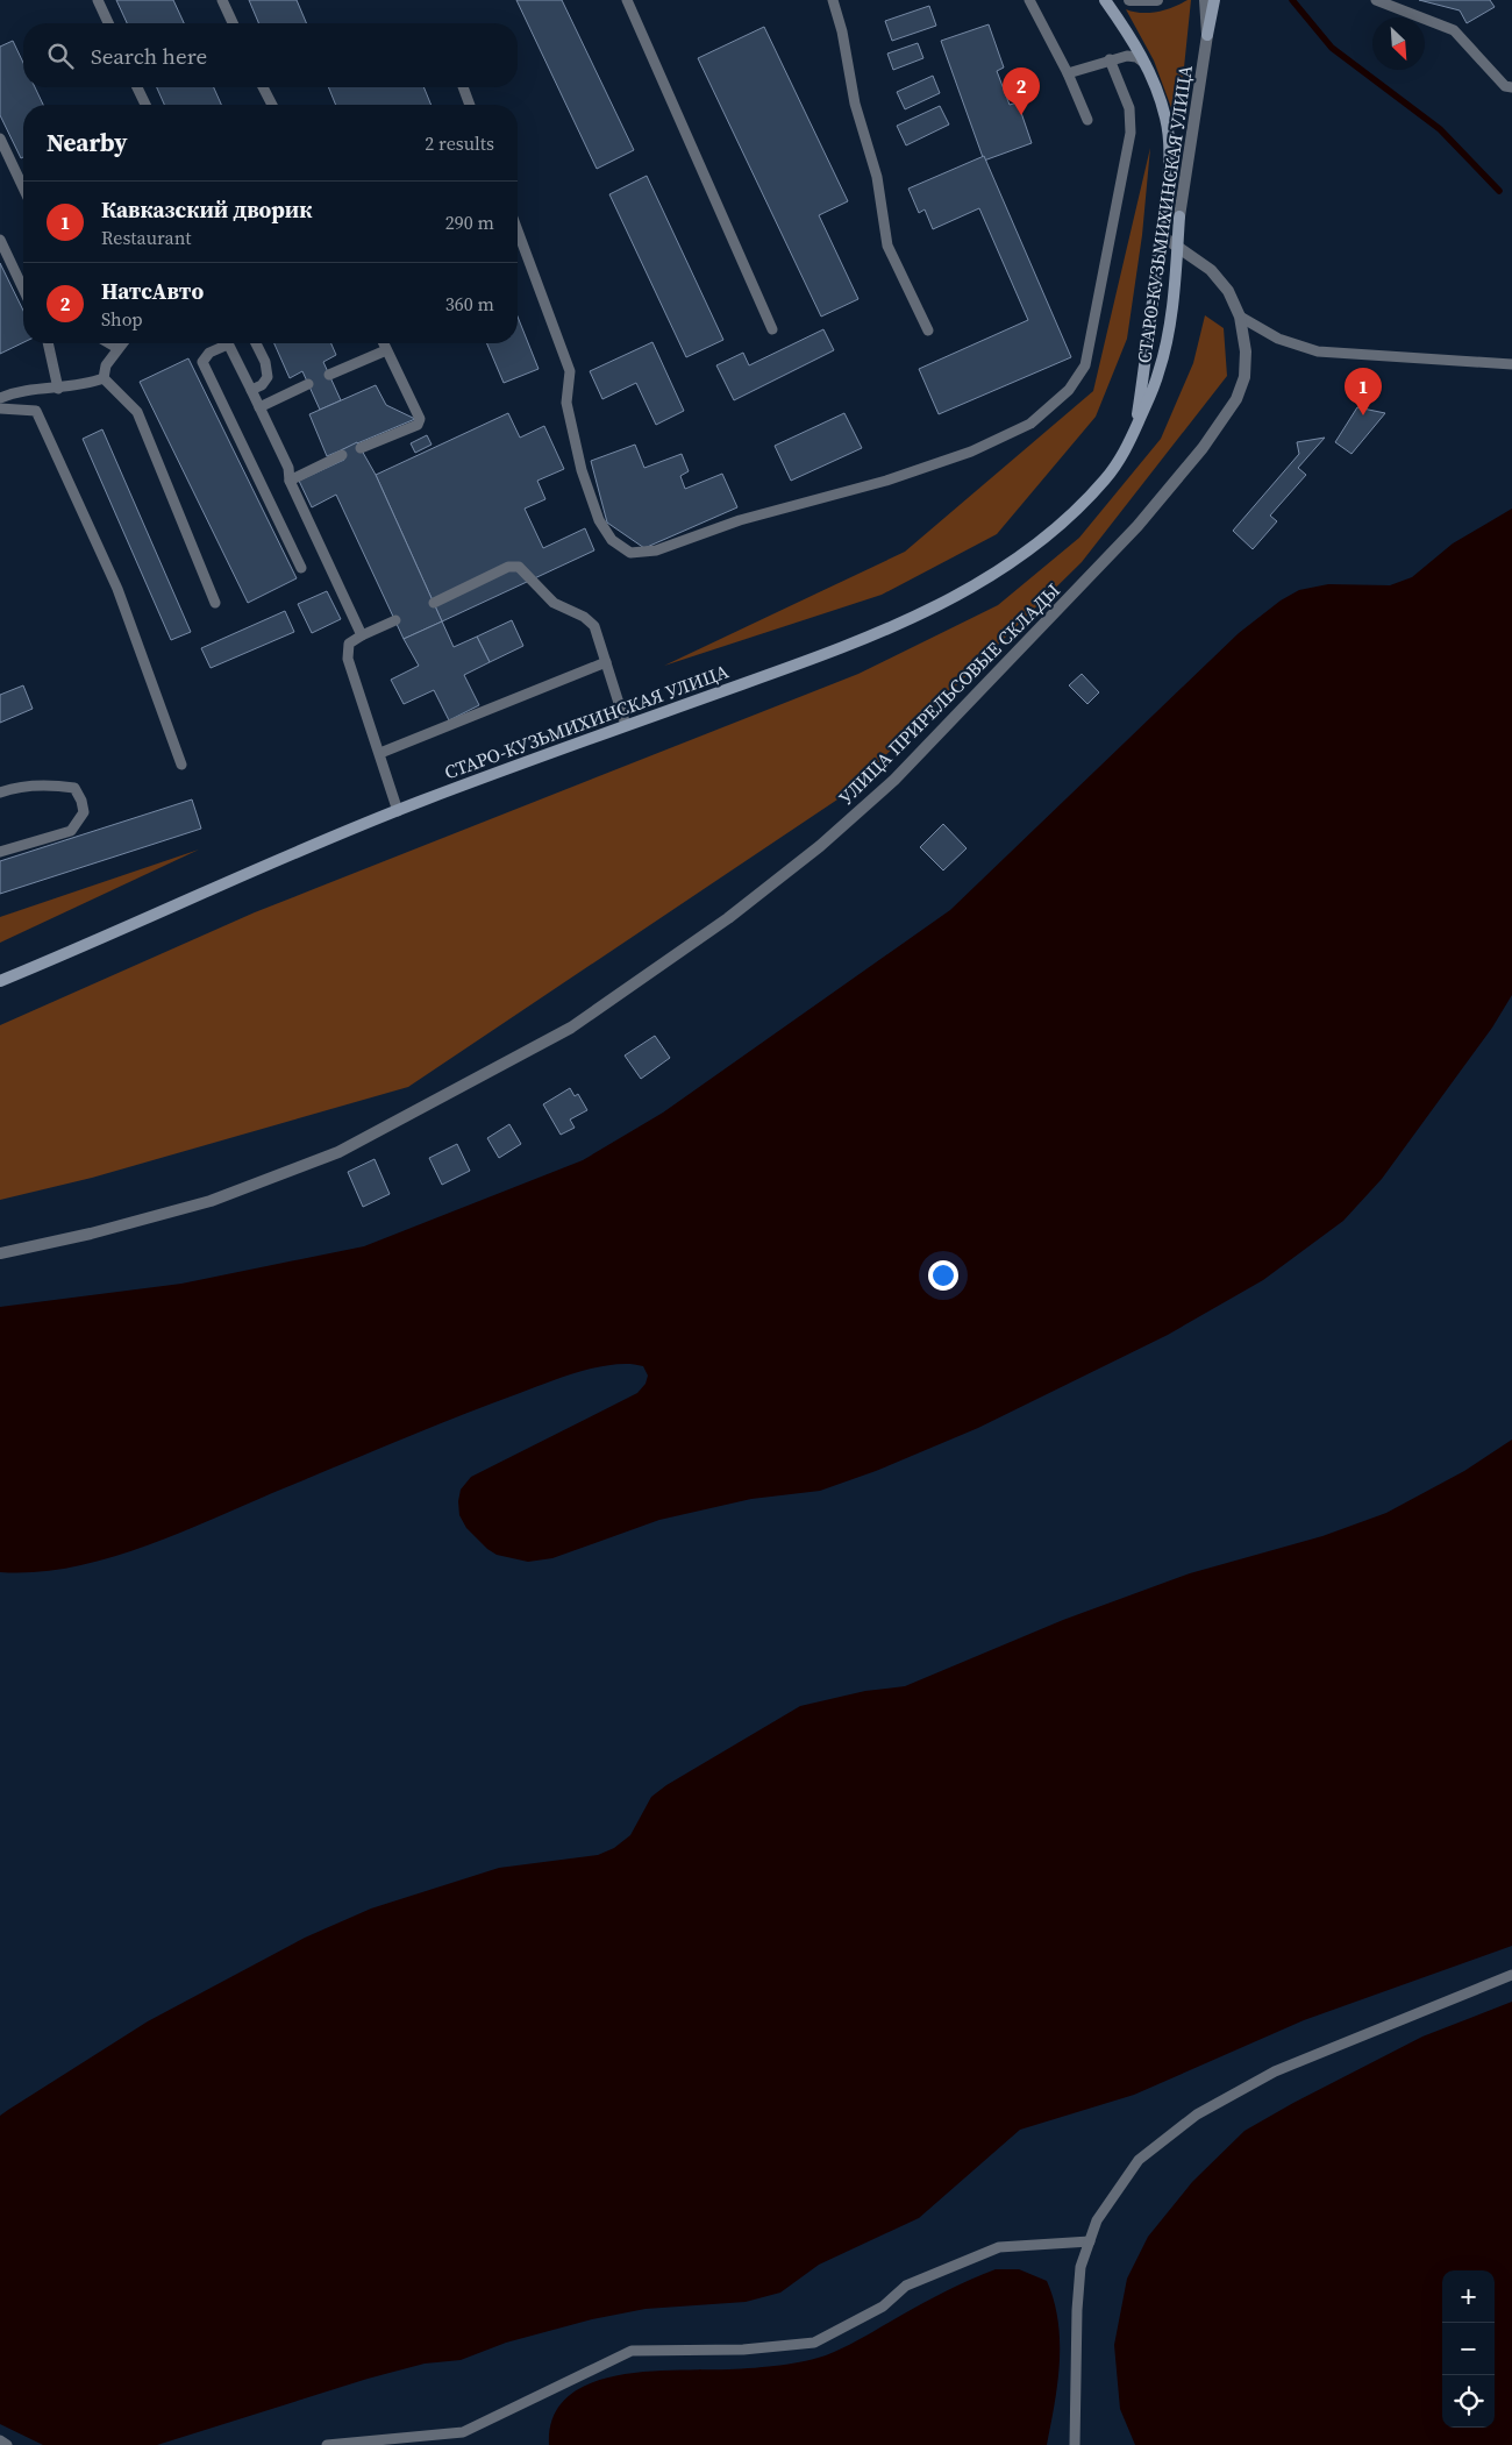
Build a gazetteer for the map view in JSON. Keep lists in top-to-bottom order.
{
  "streets": {
    "main road": ["СТАРО-КУЗЬМИХИНСКАЯ УЛИЦА"],
    "street": ["УЛИЦА ПРИРЕЛЬСОВЫЕ СКЛАДЫ"]
  },
  "crossings": [
    ["СТАРО-КУЗЬМИХИНСКАЯ УЛИЦА", "УЛИЦА ПРИРЕЛЬСОВЫЕ СКЛАДЫ"]
  ],
  "north": "bottom right",
  "page": {
    "search": "Search here",
    "pins": ["2", "1"],
    "heading": ["Nearby", "2 results"],
    "list": [
      {
        "mark": "1",
        "name": "Кавказский дворик",
        "note": "Restaurant",
        "value": "290 m"
      },
      {
        "mark": "2",
        "name": "НатсАвто",
        "note": "Shop",
        "value": "360 m"
      }
    ],
    "map_buttons": ["+", "−"]
  }
}
